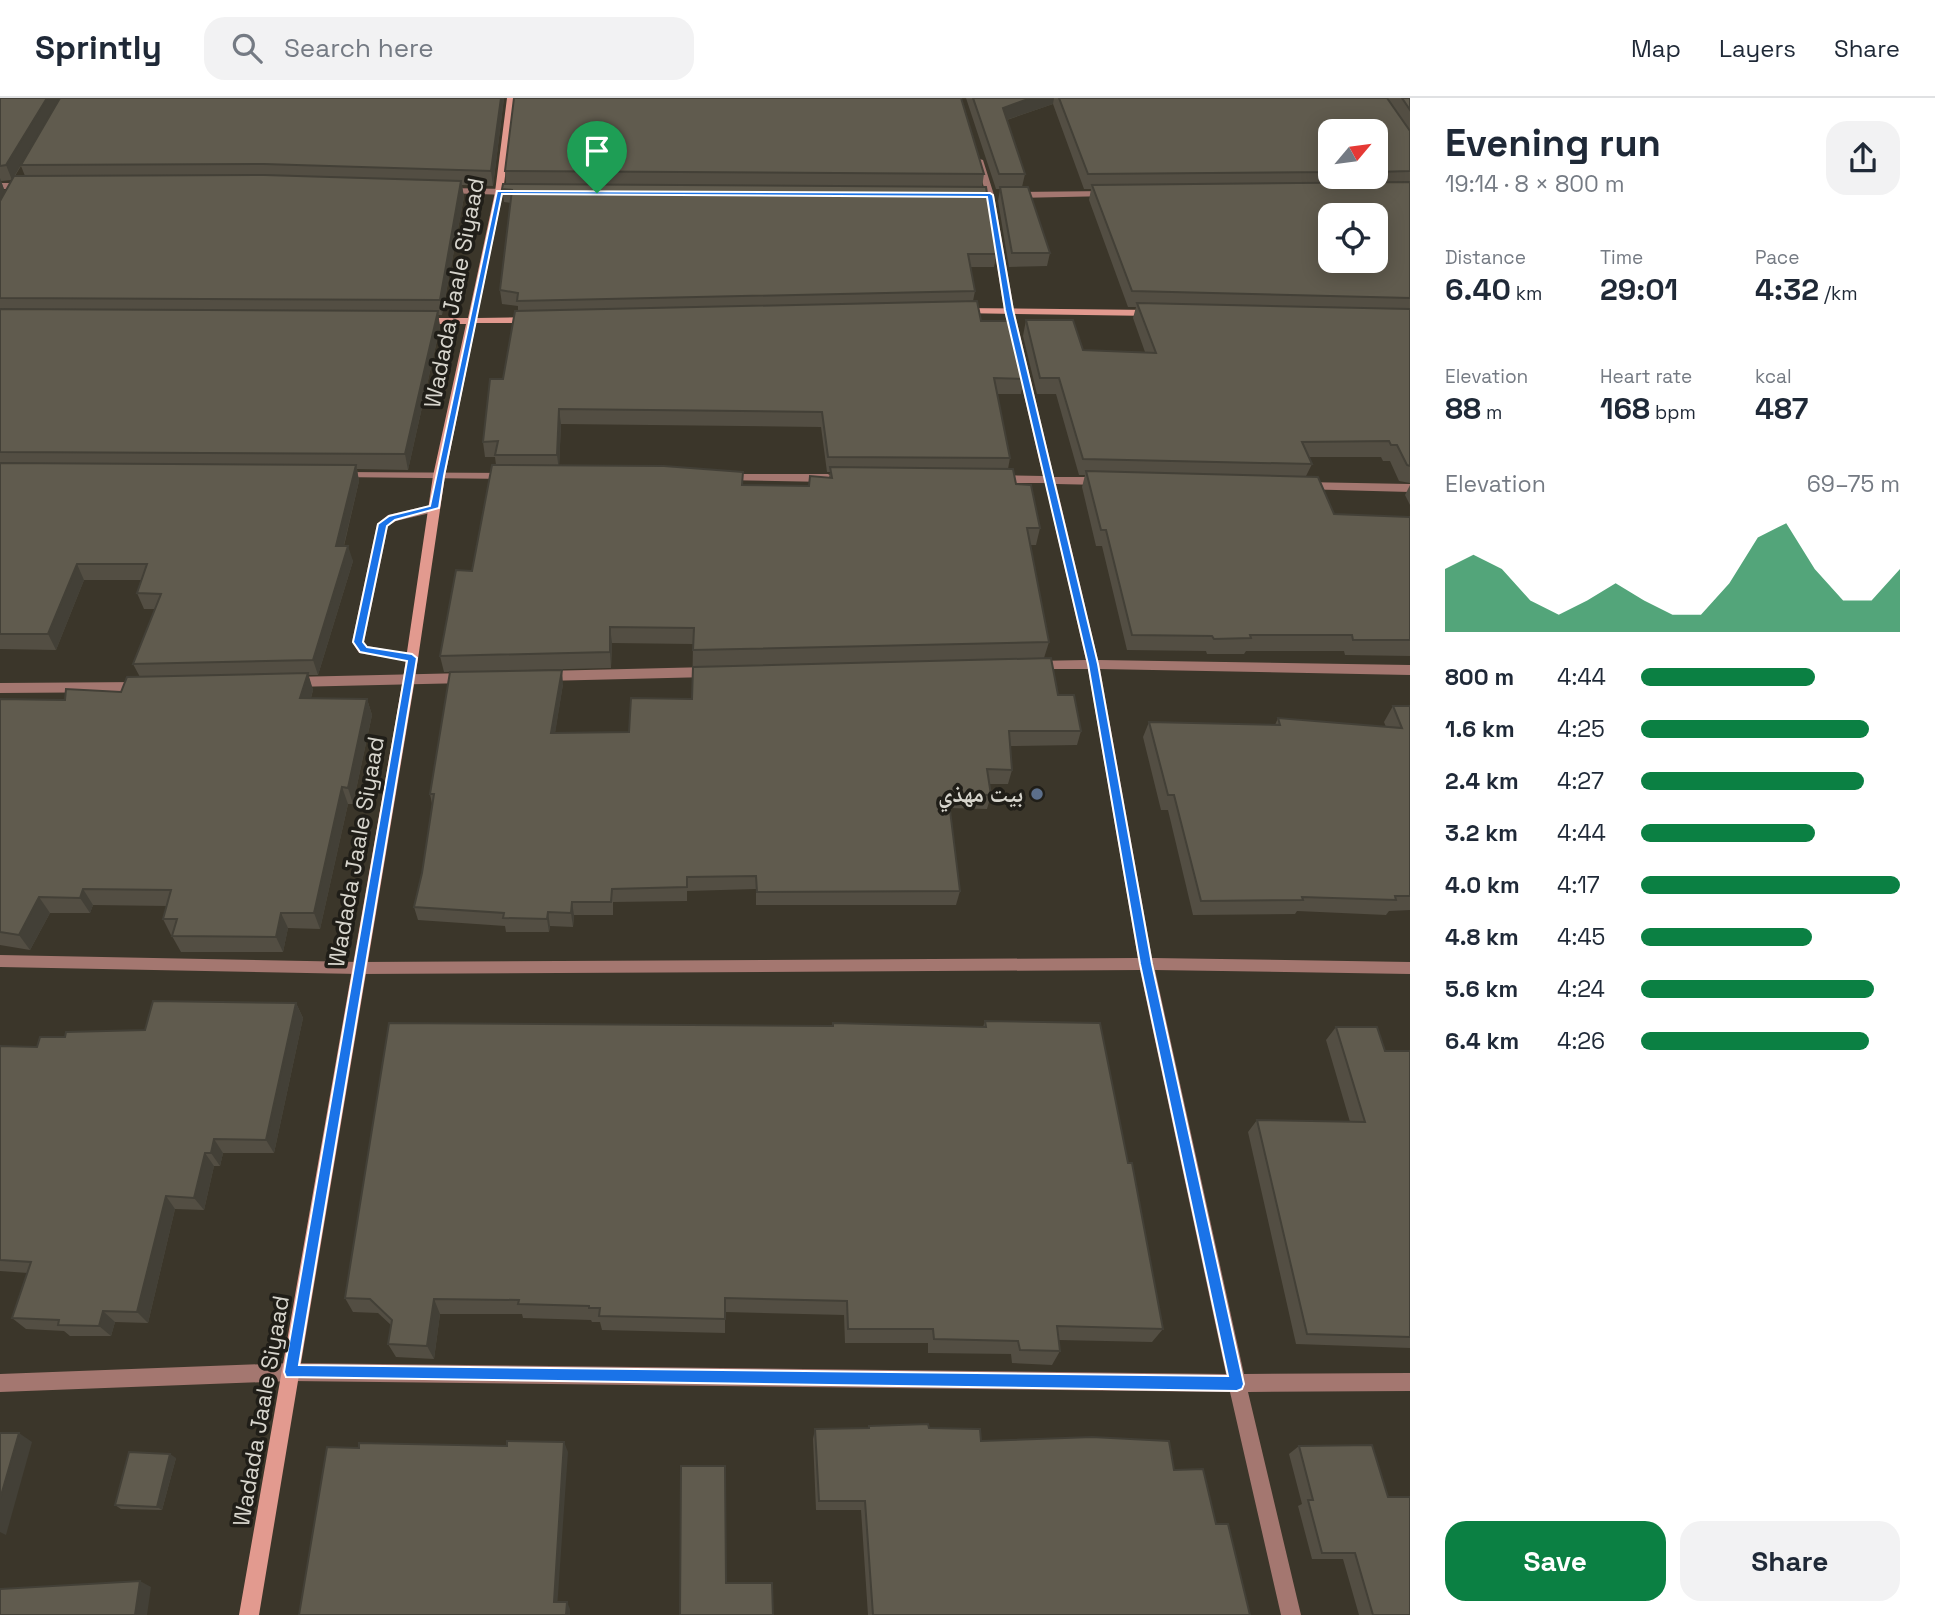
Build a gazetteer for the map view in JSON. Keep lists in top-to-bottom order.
{
  "streets": {
    "main road": ["Wadada Jaale Siyaad"]
  },
  "places": ["بيت مهذي"],
  "north": "top right",
  "page": {
    "header": "Sprintly",
    "search": "Search here",
    "nav": ["Map", "Layers", "Share"],
    "heading": ["Evening run", "19:14 · 8 × 800 m"],
    "stats": [
      ["Distance", "6.40 km"],
      ["Time", "29:01"],
      ["Pace", "4:32 /km"],
      ["Elevation", "88 m"],
      ["Heart rate", "168 bpm"],
      ["kcal", "487"]
    ],
    "chart": ["Elevation", "69–75 m"],
    "list": [
      {
        "name": "800 m",
        "note": "4:44"
      },
      {
        "name": "1.6 km",
        "note": "4:25"
      },
      {
        "name": "2.4 km",
        "note": "4:27"
      },
      {
        "name": "3.2 km",
        "note": "4:44"
      },
      {
        "name": "4.0 km",
        "note": "4:17"
      },
      {
        "name": "4.8 km",
        "note": "4:45"
      },
      {
        "name": "5.6 km",
        "note": "4:24"
      },
      {
        "name": "6.4 km",
        "note": "4:26"
      }
    ],
    "buttons": ["Save", "Share"]
  }
}
